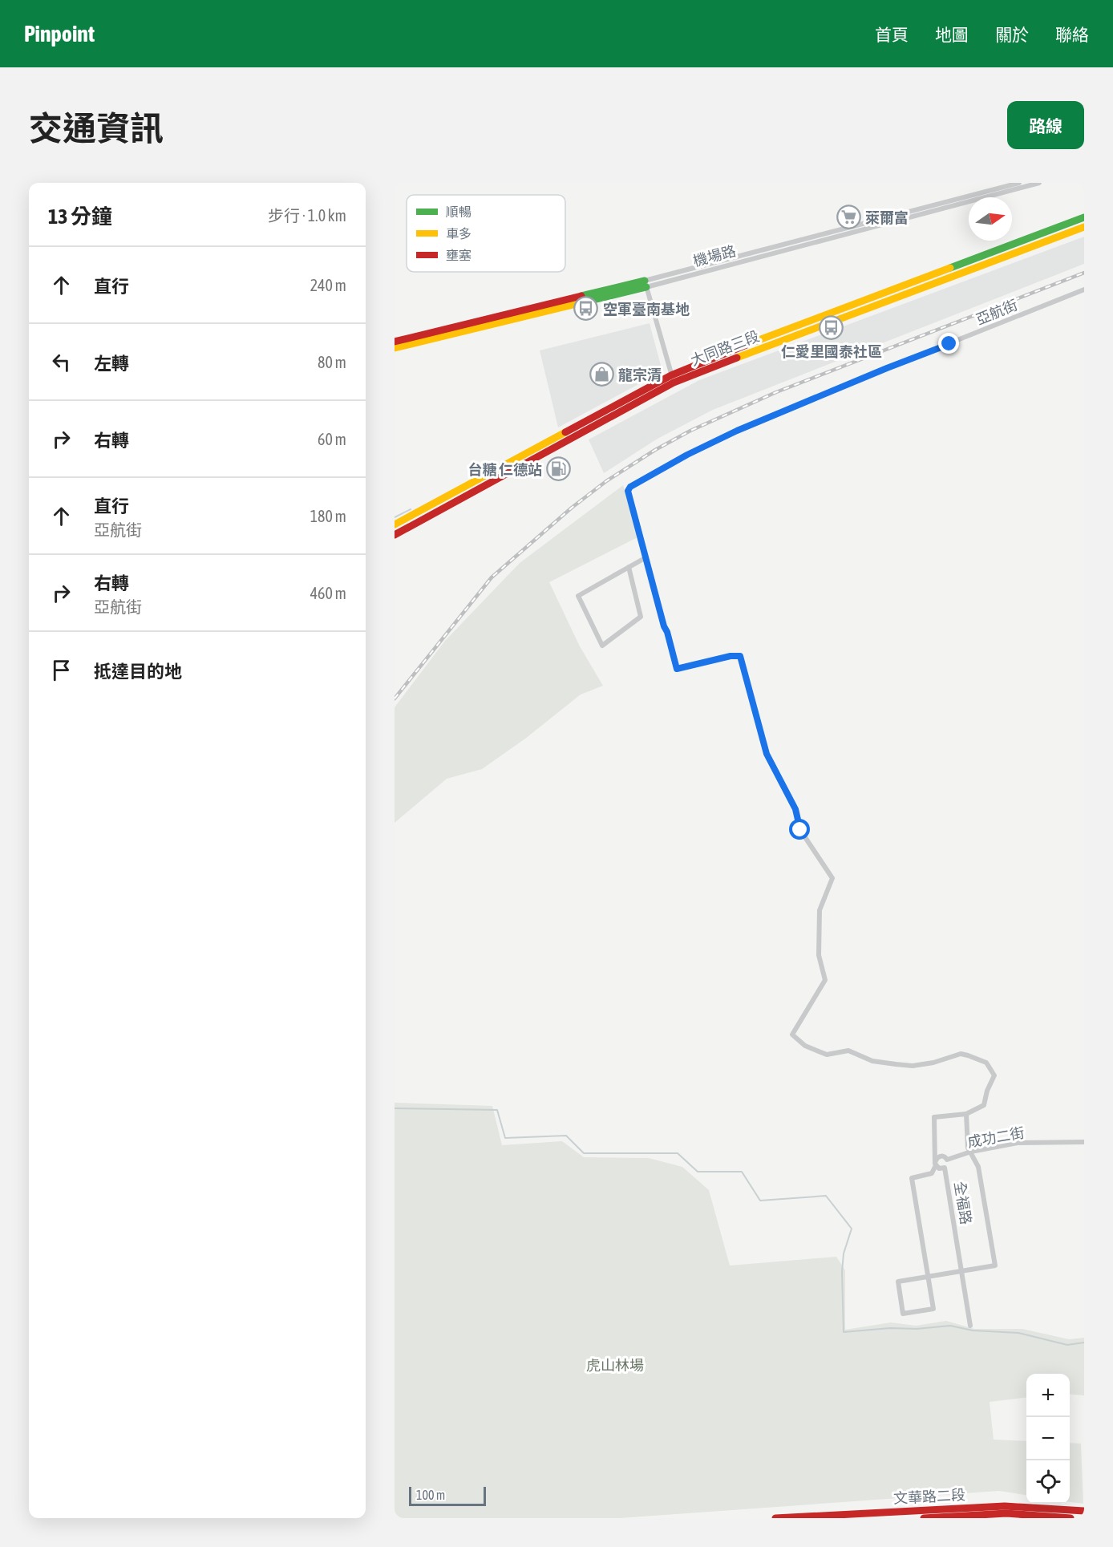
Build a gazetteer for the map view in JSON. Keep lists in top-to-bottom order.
{
  "streets": {
    "main road": ["機場路", "大同路三段", "文華路二段"],
    "street": ["亞航街", "成功二街", "全福路"]
  },
  "crossings": [
    ["成功二街", "全福路"]
  ],
  "parks": ["虎山林場"],
  "places": {
    "supermarket": ["萊爾富"],
    "bus stop": ["空軍臺南基地", "仁愛里國泰社區"],
    "shop": ["龍宗清"],
    "fuel station": ["台糖 仁德站"]
  },
  "legend": ["順暢", "車多", "壅塞"],
  "scale_bar": "100 m",
  "north": "right",
  "page": {
    "header": "Pinpoint",
    "nav": [
      "首頁",
      "地圖",
      "關於",
      "聯絡"
    ],
    "title": "交通資訊",
    "buttons": "路線",
    "heading": ["13 分鐘", "步行 · 1.0 km"],
    "list": [
      ["直行", "240 m"],
      ["左轉", "80 m"],
      ["右轉", "60 m"],
      ["直行", "亞航街", "180 m"],
      ["右轉", "亞航街", "460 m"],
      "抵達目的地"
    ],
    "map_buttons": ["+", "−"],
    "scale": "100 m"
  }
}
